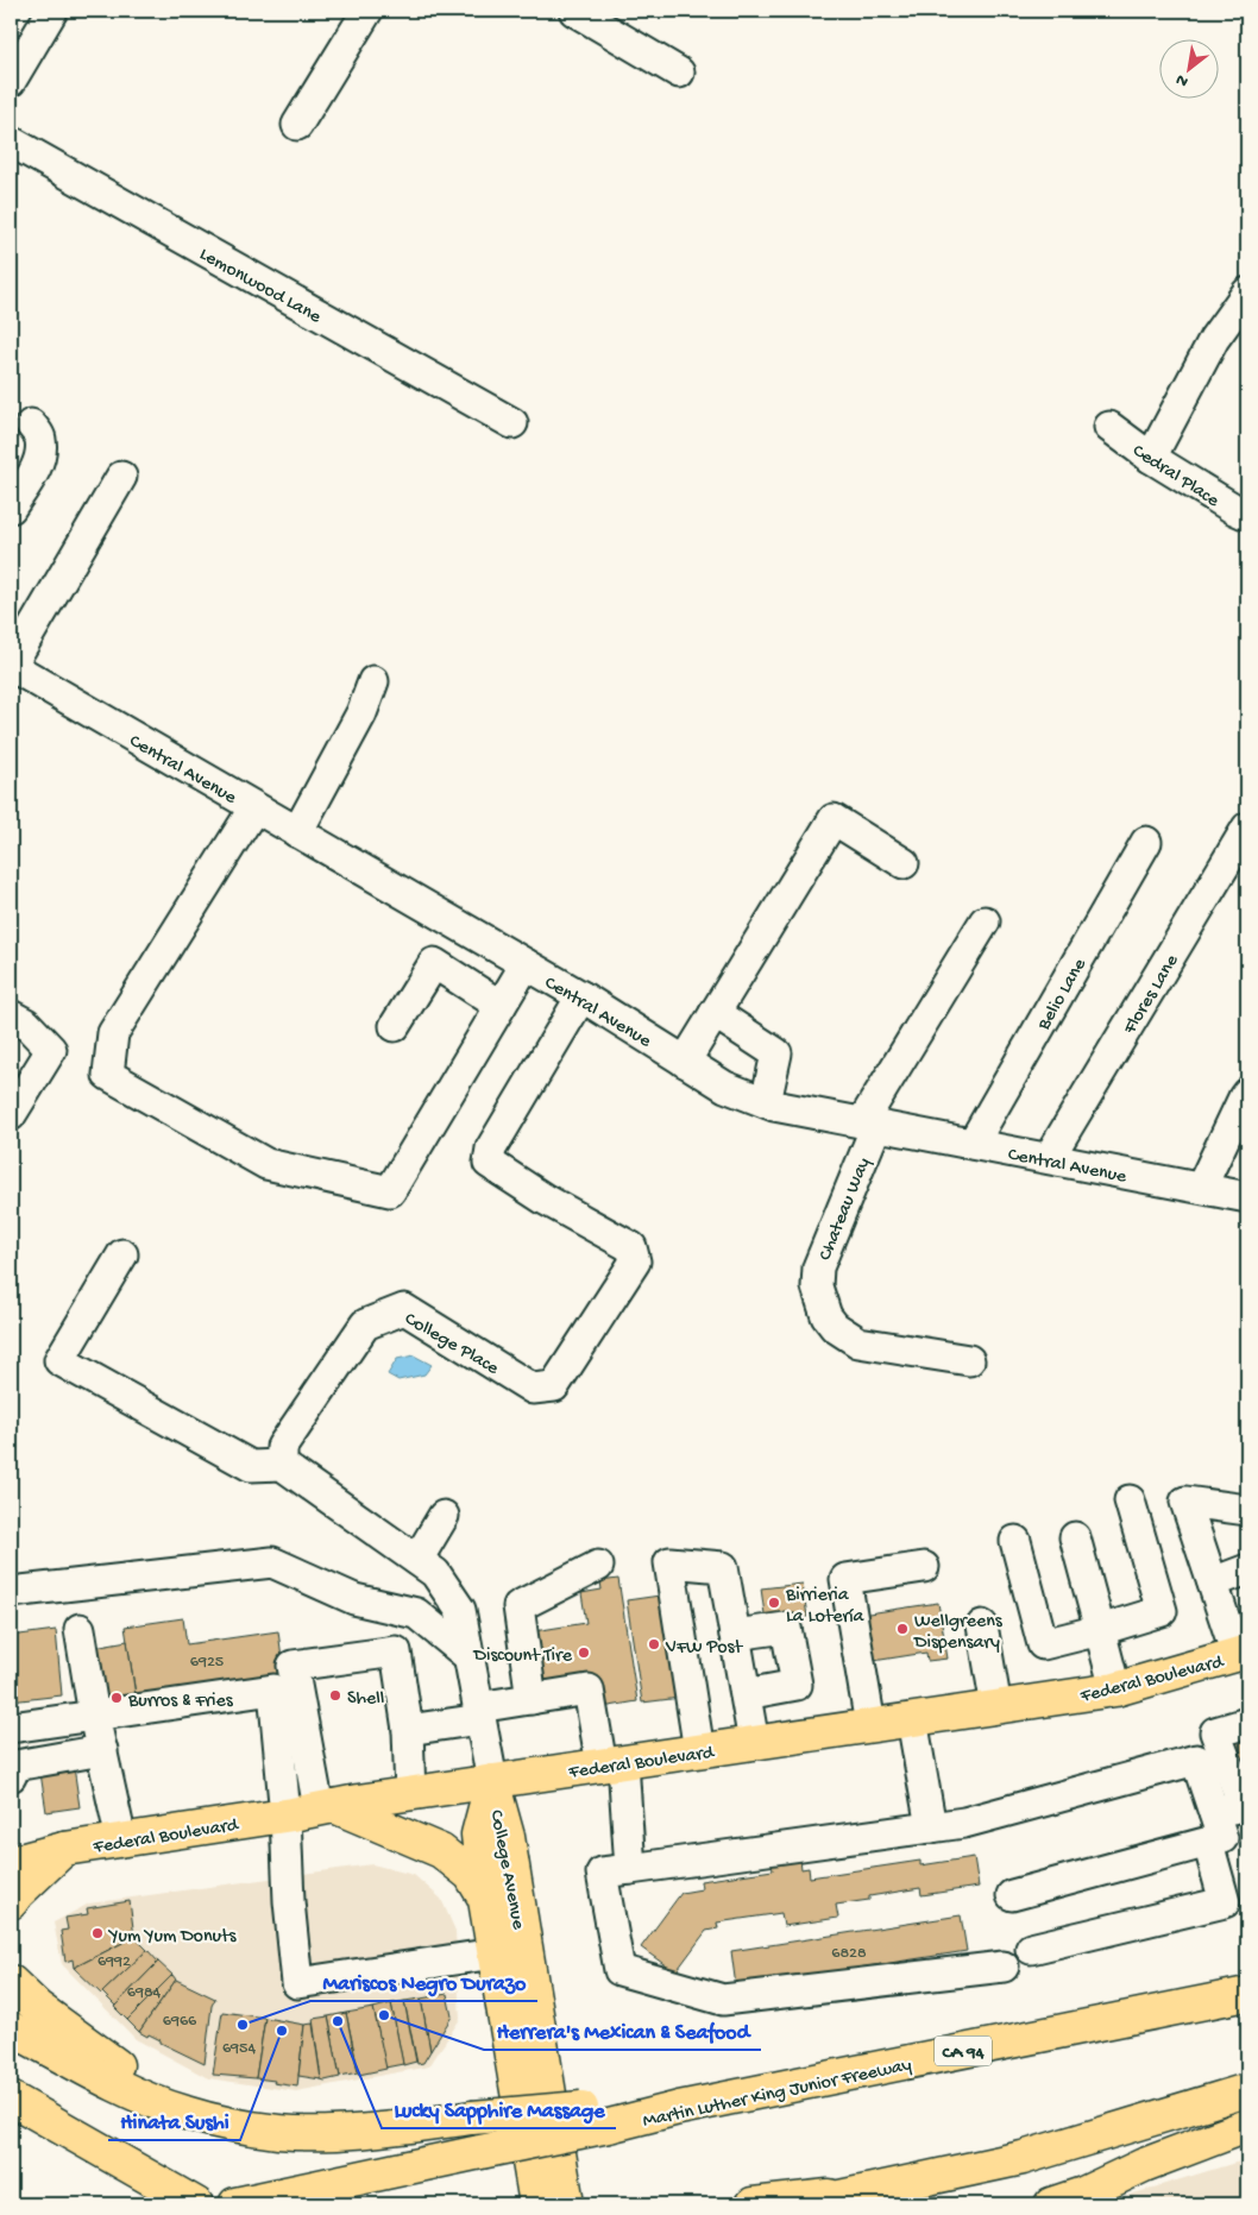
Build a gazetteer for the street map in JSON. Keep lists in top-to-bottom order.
{
  "streets": {
    "main road": [
      "Federal Boulevard",
      "College Avenue",
      "CA 94",
      "Martin Luther King Junior Freeway"
    ],
    "street": [
      "Lemonwood Lane",
      "Cedral Place",
      "Central Avenue",
      "Belio Lane",
      "Flores Lane",
      "Chateau Way",
      "College Place"
    ]
  },
  "crossings": [
    ["Central Avenue", "Belio Lane"],
    ["Central Avenue", "Flores Lane"],
    ["Central Avenue", "Chateau Way"],
    ["Central Avenue", "College Place"],
    ["Federal Boulevard", "College Avenue"]
  ],
  "places": [
    "Birrieria La Lotería",
    "Wellgreens Dispensary",
    "VFW Post",
    "Discount Tire",
    "Shell",
    "Burros & Fries",
    "Yum Yum Donuts",
    "Herrera's Mexican & Seafood",
    "Lucky Sapphire Massage",
    "Mariscos Negro Durazo",
    "Hinata Sushi"
  ],
  "house_numbers": [
    "6925",
    "6828",
    "6992",
    "6984",
    "6966",
    "6954"
  ],
  "north": "bottom left"
}
